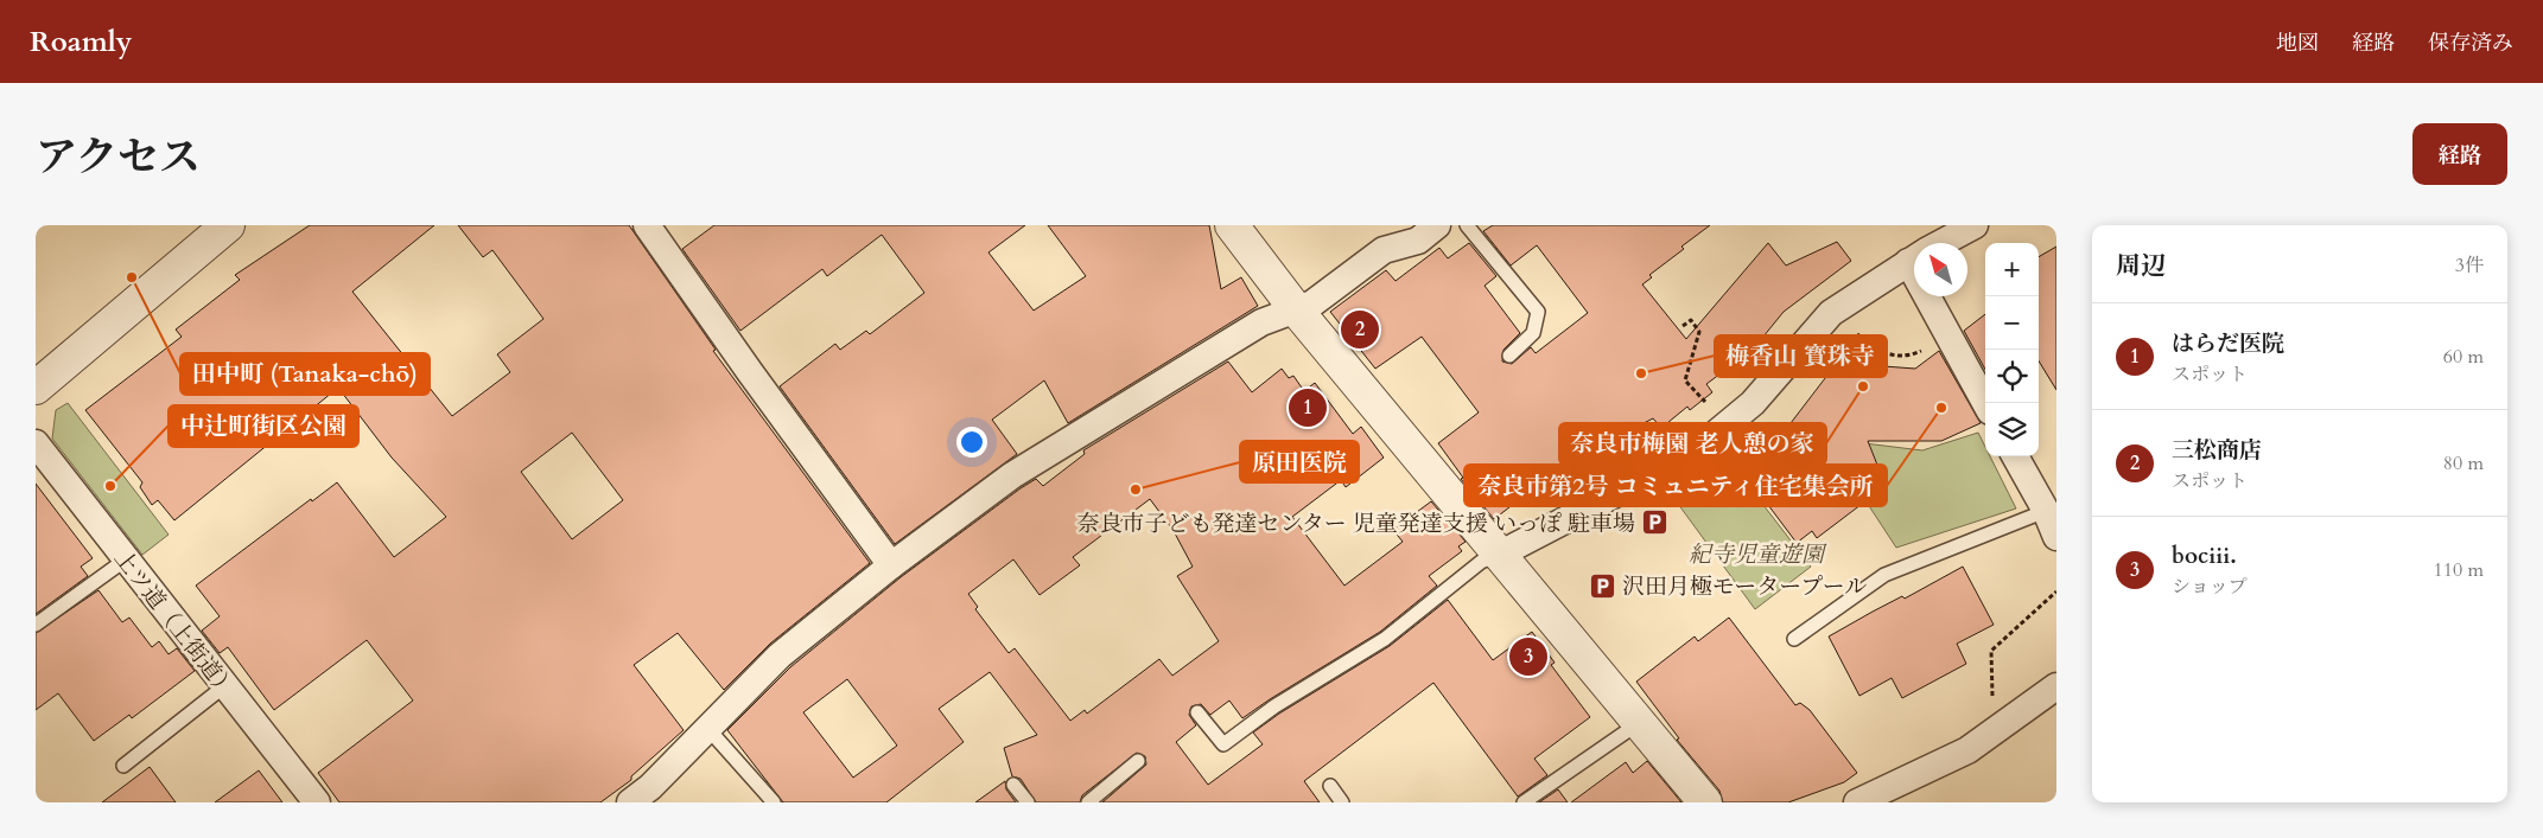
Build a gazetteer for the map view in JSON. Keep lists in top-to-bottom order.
{
  "streets": {
    "street": ["上ツ道（上街道）"]
  },
  "parks": ["紀寺児童遊園"],
  "places": {
    "other": [
      "田中町 (Tanaka-chō)",
      "梅香山 寳珠寺",
      "奈良市梅園 老人憩の家",
      "奈良市第2号 コミュニティ住宅集会所",
      "中辻町街区公園",
      "原田医院"
    ],
    "parking": ["奈良市子ども発達センター 児童発達支援 いっぽ 駐車場", "沢田月極モータープール"]
  },
  "north": "top left",
  "page": {
    "header": "Roamly",
    "nav": ["地図", "経路", "保存済み"],
    "title": "アクセス",
    "buttons": "経路",
    "heading": ["周辺", "3件"],
    "map_buttons": ["+", "−"],
    "list": [
      {
        "mark": "1",
        "name": "はらだ医院",
        "note": "スポット",
        "value": "60 m"
      },
      {
        "mark": "2",
        "name": "三松商店",
        "note": "スポット",
        "value": "80 m"
      },
      {
        "mark": "3",
        "name": "bociii.",
        "note": "ショップ",
        "value": "110 m"
      }
    ],
    "pins": ["2", "1", "3"]
  }
}
